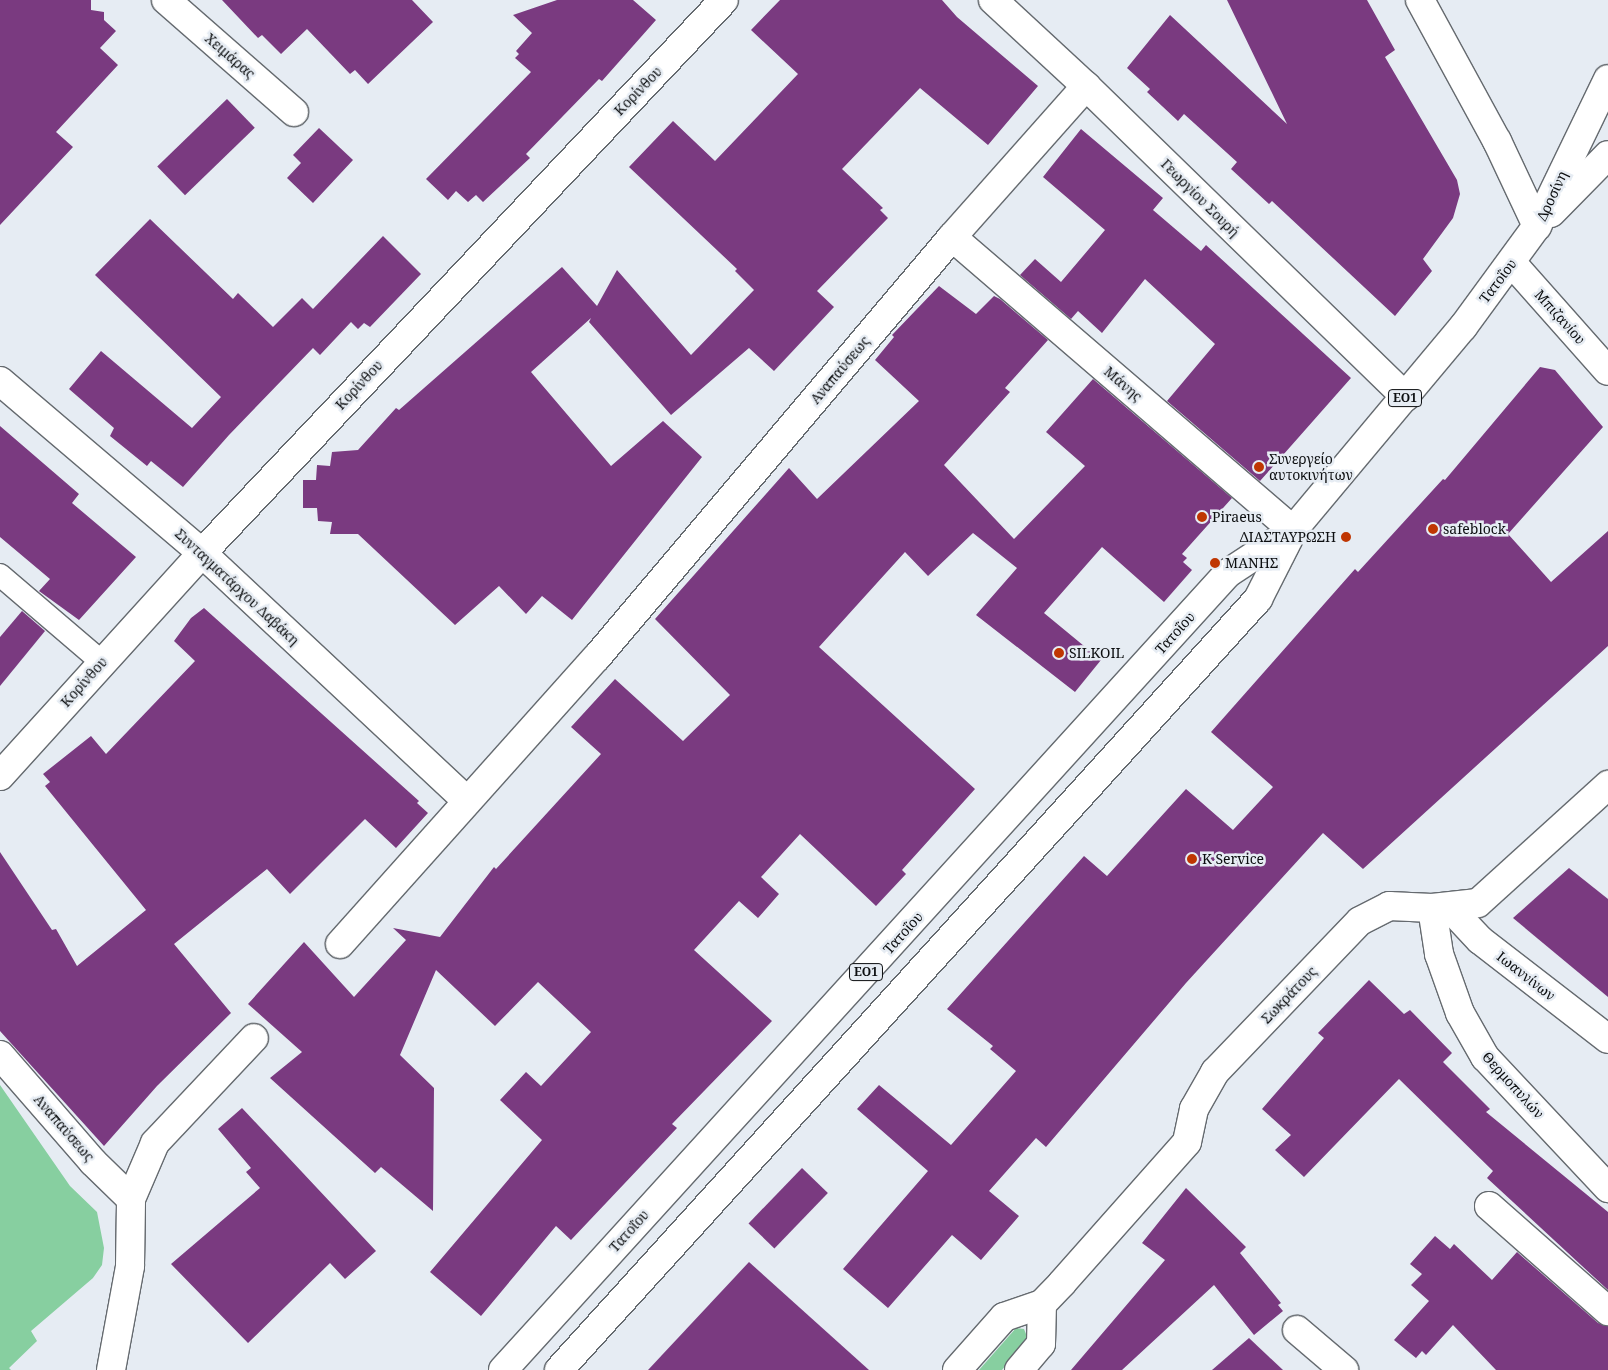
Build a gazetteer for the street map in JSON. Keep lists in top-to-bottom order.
{
  "streets": {
    "street": [
      "Χειμάρας",
      "Κορίνθου",
      "Δροσίνη",
      "Γεωργίου Σουρή",
      "Τατοΐου",
      "Μπιζανίου",
      "Αναπαύσεως",
      "Μάνης",
      "ΕΟ1",
      "Συνταγματάρχου Δαβάκη",
      "Ιωαννίνων",
      "Σωκράτους",
      "Θερμοπυλών"
    ]
  },
  "crossings": [
    ["Κορίνθου", "Συνταγματάρχου Δαβάκη"],
    ["Δροσίνη", "Τατοΐου"],
    ["Γεωργίου Σουρή", "Τατοΐου"],
    ["Γεωργίου Σουρή", "Αναπαύσεως"],
    ["Τατοΐου", "Μπιζανίου"],
    ["Τατοΐου", "Μάνης"],
    ["Αναπαύσεως", "Μάνης"],
    ["Αναπαύσεως", "Συνταγματάρχου Δαβάκη"],
    ["Ιωαννίνων", "Σωκράτους"],
    ["Ιωαννίνων", "Θερμοπυλών"],
    ["Σωκράτους", "Θερμοπυλών"]
  ],
  "places": [
    "Συνεργείο αυτοκινήτων",
    "Piraeus",
    "safeblock",
    "ΔΙΑΣΤΑΥΡΩΣΗ",
    "ΜΑΝΗΣ",
    "SILKOIL",
    "K Service"
  ]
}
